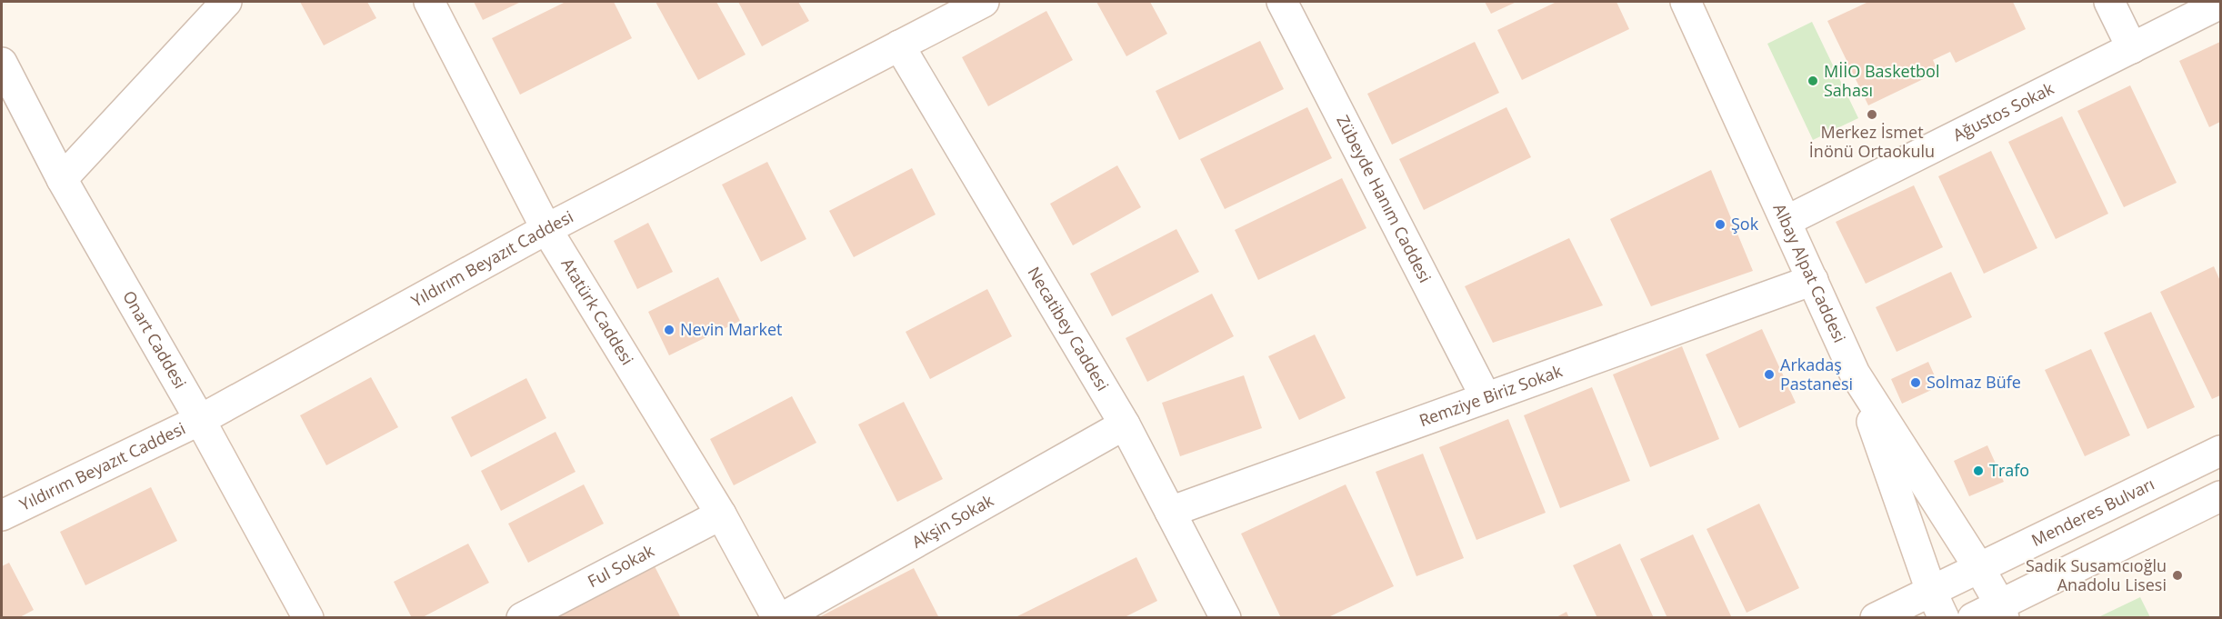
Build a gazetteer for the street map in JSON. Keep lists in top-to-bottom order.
{
  "streets": {
    "street": [
      "Ağustos Sokak",
      "Zübeyde Hanım Caddesi",
      "Yıldırım Beyazıt Caddesi",
      "Albay Alpat Caddesi",
      "Atatürk Caddesi",
      "Necatibey Caddesi",
      "Onart Caddesi",
      "Remziye Biriz Sokak",
      "Menderes Bulvarı",
      "Akşin Sokak",
      "Ful Sokak"
    ]
  },
  "crossings": [
    ["Ağustos Sokak", "Albay Alpat Caddesi"],
    ["Zübeyde Hanım Caddesi", "Remziye Biriz Sokak"],
    ["Yıldırım Beyazıt Caddesi", "Atatürk Caddesi"],
    ["Yıldırım Beyazıt Caddesi", "Necatibey Caddesi"],
    ["Yıldırım Beyazıt Caddesi", "Onart Caddesi"],
    ["Albay Alpat Caddesi", "Remziye Biriz Sokak"],
    ["Albay Alpat Caddesi", "Menderes Bulvarı"],
    ["Atatürk Caddesi", "Ful Sokak"],
    ["Necatibey Caddesi", "Remziye Biriz Sokak"],
    ["Necatibey Caddesi", "Akşin Sokak"]
  ],
  "places": [
    "MİİO Basketbol Sahası",
    "Merkez İsmet İnönü Ortaokulu",
    "Şok",
    "Nevin Market",
    "Arkadaş Pastanesi",
    "Solmaz Büfe",
    "Trafo",
    "Sadık Susamcıoğlu Anadolu Lisesi"
  ]
}
